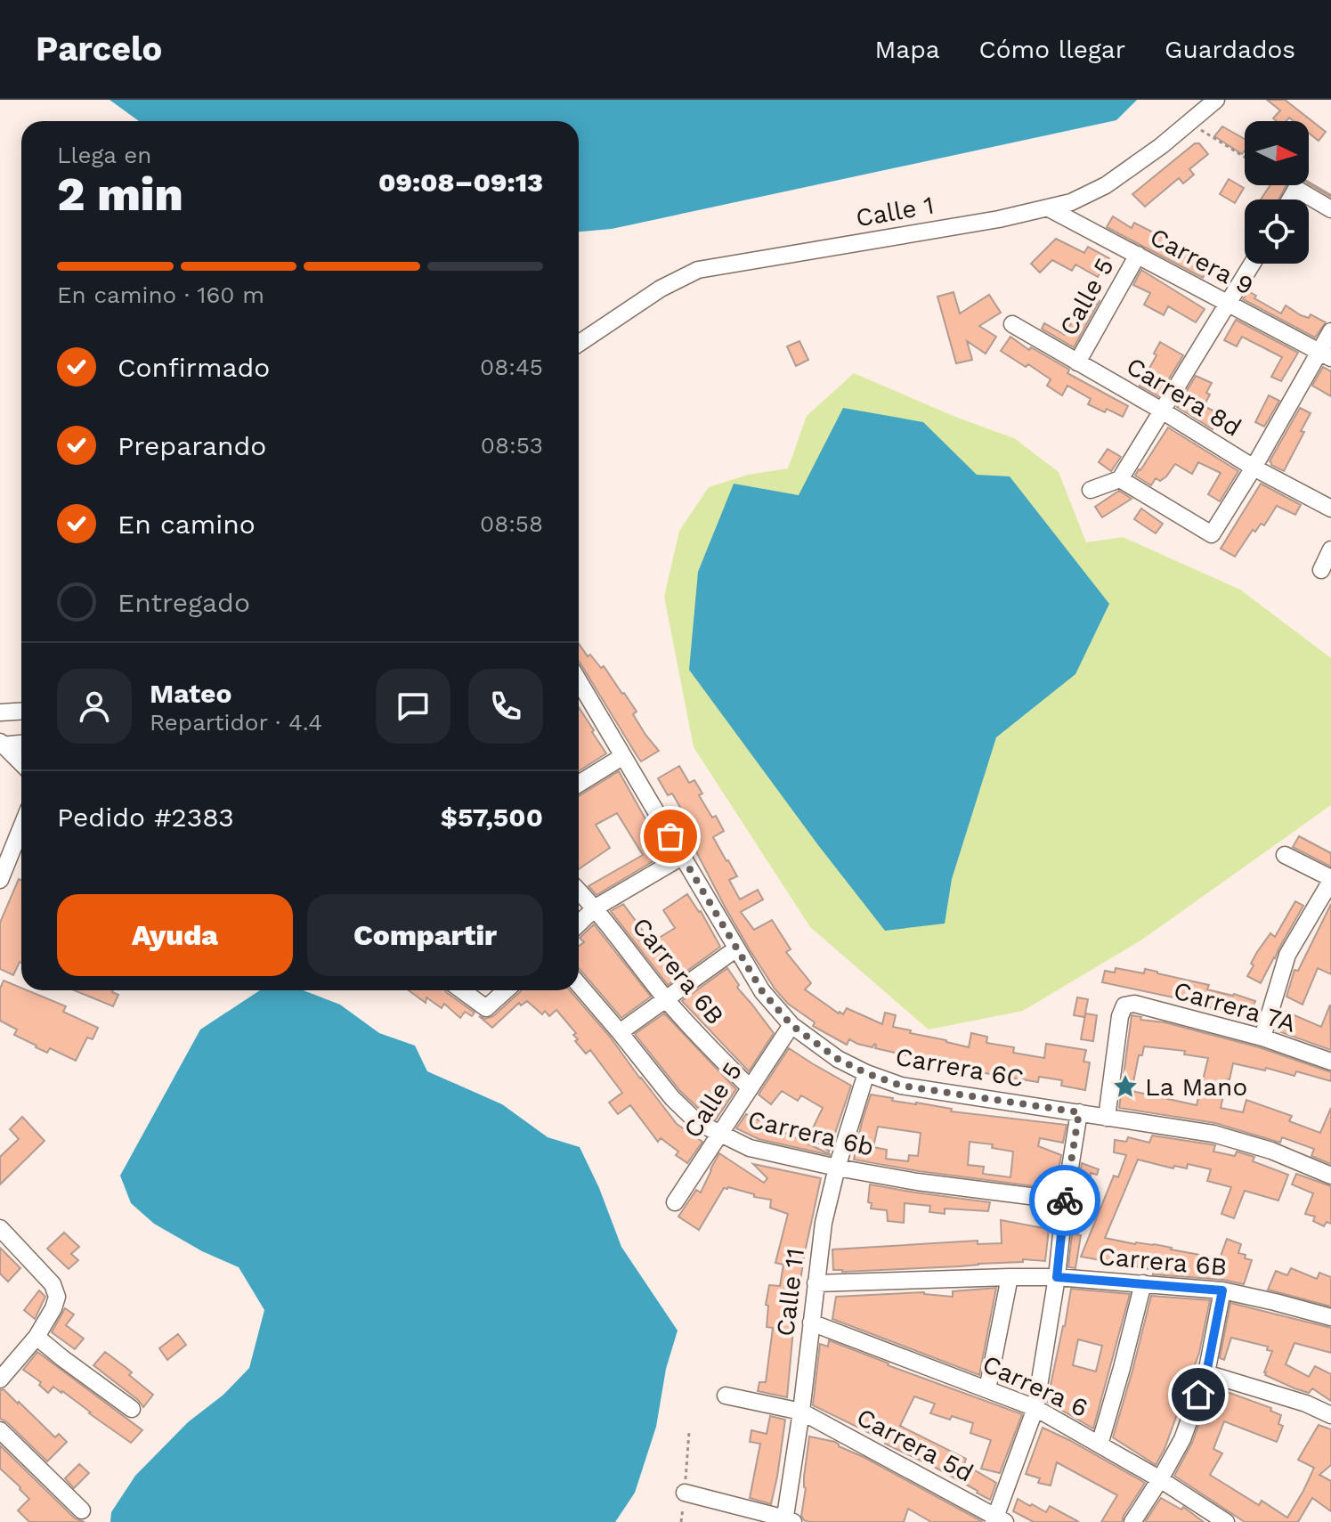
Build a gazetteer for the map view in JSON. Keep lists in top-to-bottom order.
{
  "streets": {
    "street": [
      "Calle 1",
      "Carrera 9",
      "Calle 5",
      "Carrera 8d",
      "Carrera 6B",
      "Carrera 7A",
      "Carrera 6C",
      "Carrera 6b",
      "Calle 11",
      "Carrera 6",
      "Carrera 5d"
    ]
  },
  "crossings": [
    ["Calle 1", "Carrera 9"],
    ["Carrera 9", "Calle 5"],
    ["Calle 5", "Carrera 8d"],
    ["Calle 5", "Carrera 6B"],
    ["Calle 5", "Carrera 6C"],
    ["Calle 5", "Carrera 6b"],
    ["Carrera 6B", "Calle 11"],
    ["Carrera 7A", "Carrera 6C"],
    ["Carrera 6C", "Calle 11"],
    ["Carrera 6b", "Calle 11"],
    ["Calle 11", "Carrera 6"],
    ["Calle 11", "Carrera 5d"]
  ],
  "places": {
    "place": ["La Mano"]
  },
  "north": "right",
  "page": {
    "header": "Parcelo",
    "nav": ["Mapa", "Cómo llegar", "Guardados"],
    "heading": ["2 min", "Llega en", "09:08–09:13"],
    "panel": [
      "Mateo",
      "Repartidor · 4.4",
      "Pedido #2383",
      "$57,500"
    ],
    "bar": "En camino · 160 m",
    "list": [
      ["Confirmado", "08:45"],
      ["Preparando", "08:53"],
      ["En camino", "08:58"],
      "Entregado"
    ],
    "buttons": ["Ayuda", "Compartir"]
  }
}
